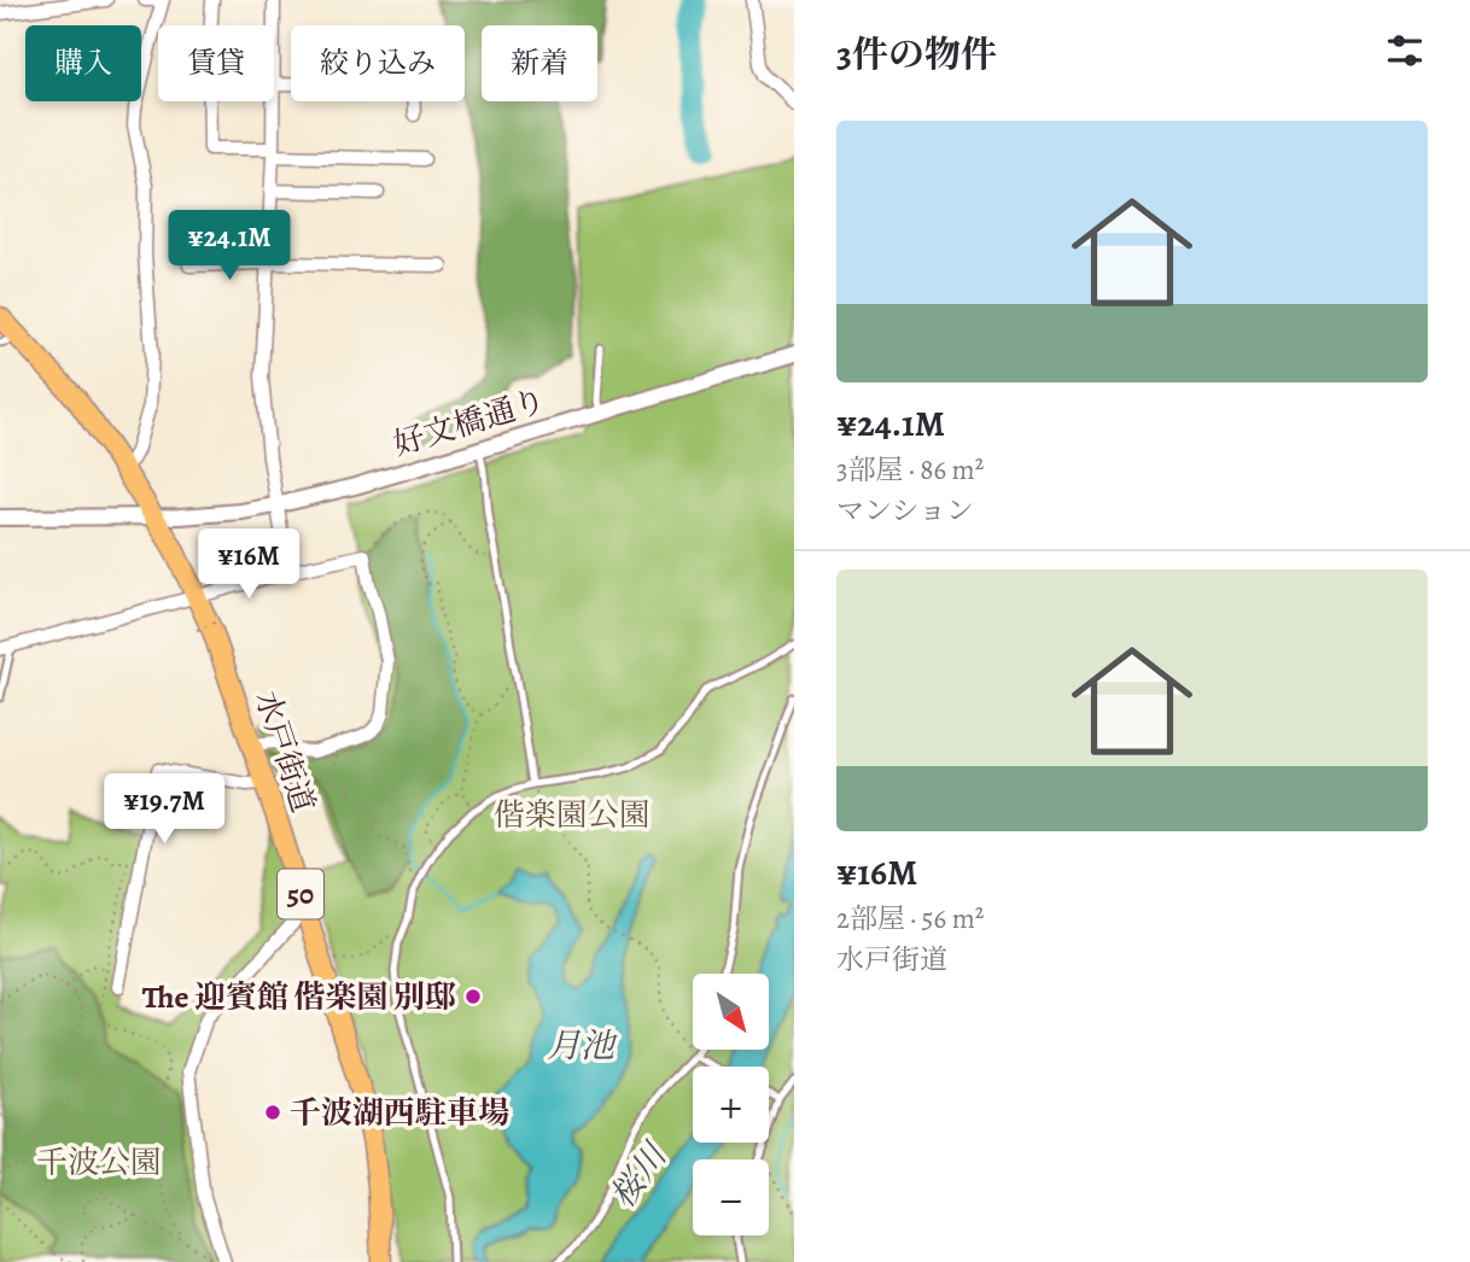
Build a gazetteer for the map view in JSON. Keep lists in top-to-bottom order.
{
  "streets": {
    "main road": ["水戸街道", "50"],
    "street": ["好文橋通り"]
  },
  "crossings": [
    ["好文橋通り", "水戸街道"]
  ],
  "water": ["月池", "桜川"],
  "parks": ["偕楽園公園", "千波公園"],
  "places": ["The 迎賓館 偕楽園 別邸", "千波湖西駐車場"],
  "north": "bottom right",
  "page": {
    "heading": "3件の物件",
    "chip": [
      "購入",
      "賃貸",
      "絞り込み",
      "新着"
    ],
    "list": [
      {
        "name": "¥24.1M",
        "note": "3部屋 · 86 m² · マンション"
      },
      {
        "name": "¥16M",
        "note": "2部屋 · 56 m² · 水戸街道"
      }
    ],
    "price": ["¥24.1M", "¥16M", "¥19.7M"],
    "map_buttons": ["+", "−"]
  }
}
